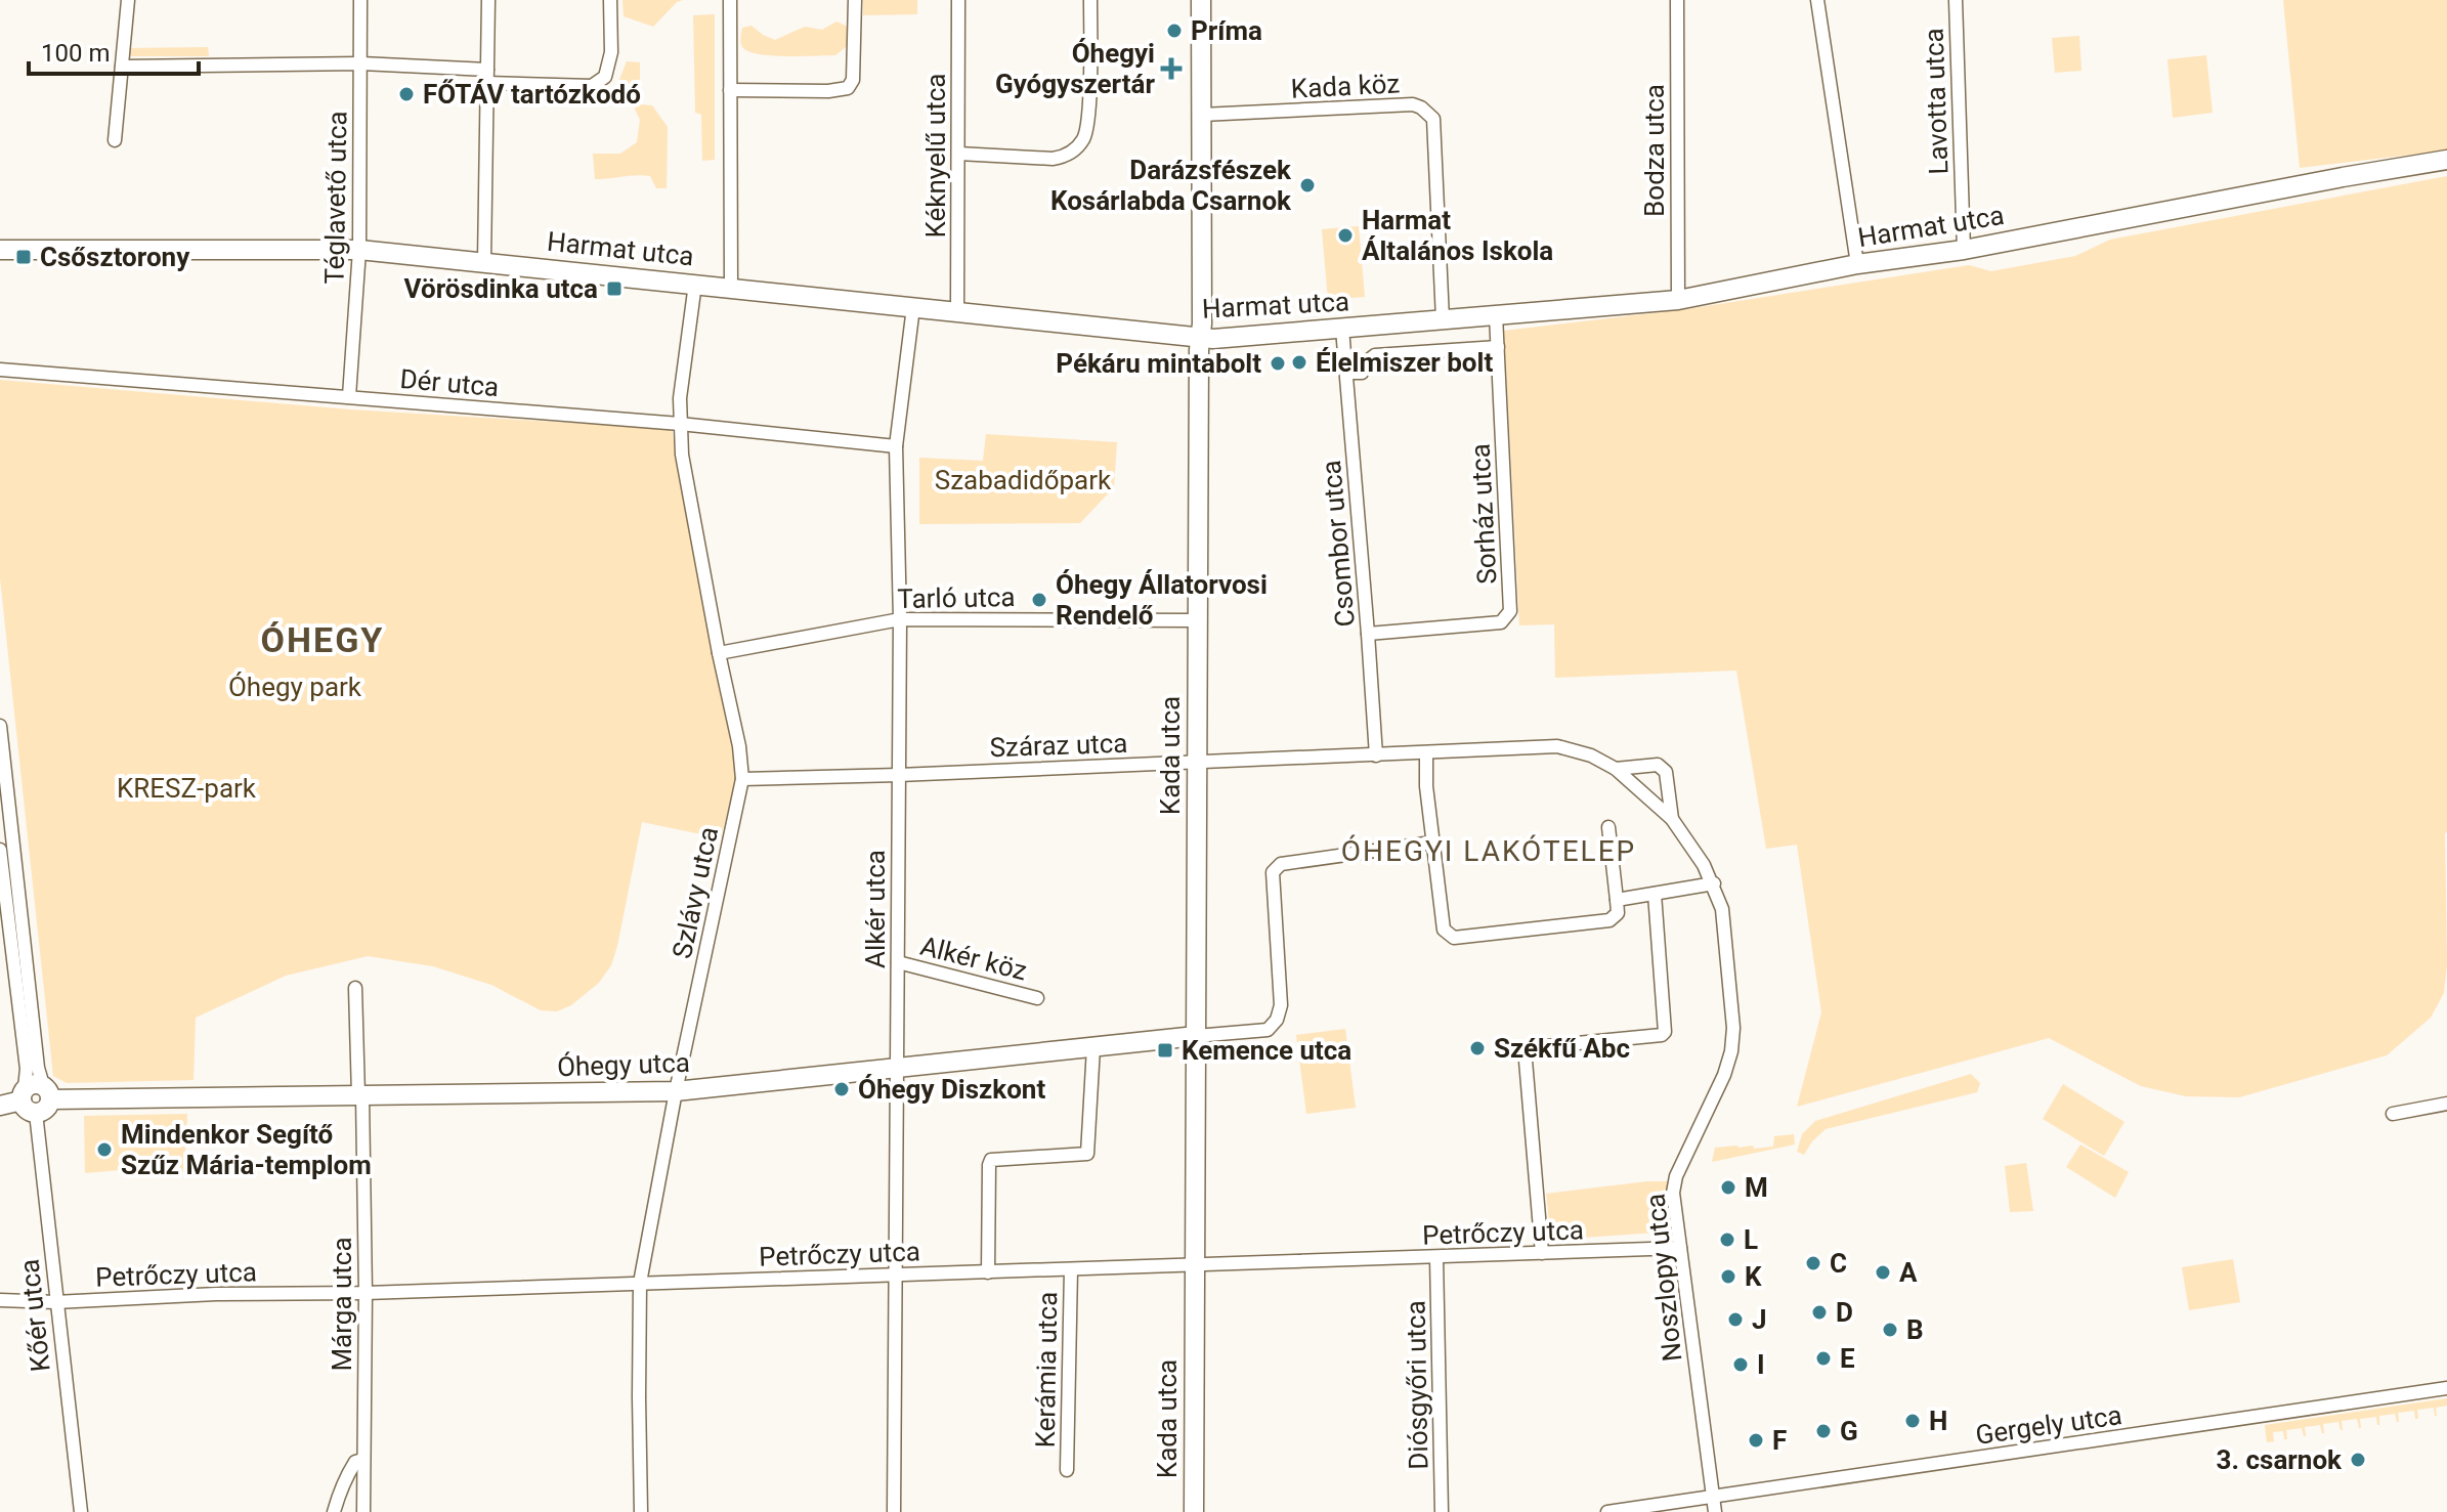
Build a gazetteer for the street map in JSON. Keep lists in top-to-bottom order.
{
  "streets": {
    "street": [
      "Kada köz",
      "Lavotta utca",
      "Bodza utca",
      "Kéknyelű utca",
      "Téglavető utca",
      "Harmat utca",
      "Dér utca",
      "Sorház utca",
      "Csombor utca",
      "Tarló utca",
      "Száraz utca",
      "Kada utca",
      "Szlávy utca",
      "Alkér utca",
      "Alkér köz",
      "Óhegy utca",
      "Petrőczy utca",
      "Noszlopy utca",
      "Márga utca",
      "Kőér utca",
      "Kerámia utca",
      "Diósgyőri utca",
      "Gergely utca"
    ]
  },
  "crossings": [
    ["Kada köz", "Harmat utca"],
    ["Kada köz", "Kada utca"],
    ["Lavotta utca", "Harmat utca"],
    ["Bodza utca", "Harmat utca"],
    ["Kéknyelű utca", "Harmat utca"],
    ["Téglavető utca", "Harmat utca"],
    ["Téglavető utca", "Dér utca"],
    ["Harmat utca", "Sorház utca"],
    ["Harmat utca", "Csombor utca"],
    ["Harmat utca", "Kada utca"],
    ["Harmat utca", "Szlávy utca"],
    ["Harmat utca", "Alkér utca"],
    ["Dér utca", "Szlávy utca"],
    ["Dér utca", "Alkér utca"],
    ["Sorház utca", "Csombor utca"],
    ["Csombor utca", "Száraz utca"],
    ["Csombor utca", "Noszlopy utca"],
    ["Tarló utca", "Kada utca"],
    ["Tarló utca", "Szlávy utca"],
    ["Tarló utca", "Alkér utca"],
    ["Száraz utca", "Kada utca"],
    ["Száraz utca", "Szlávy utca"],
    ["Száraz utca", "Alkér utca"],
    ["Száraz utca", "Noszlopy utca"],
    ["Kada utca", "Óhegy utca"],
    ["Kada utca", "Petrőczy utca"],
    ["Szlávy utca", "Óhegy utca"],
    ["Szlávy utca", "Petrőczy utca"],
    ["Alkér utca", "Alkér köz"],
    ["Alkér utca", "Óhegy utca"],
    ["Alkér utca", "Petrőczy utca"],
    ["Óhegy utca", "Márga utca"],
    ["Óhegy utca", "Kőér utca"],
    ["Petrőczy utca", "Noszlopy utca"],
    ["Petrőczy utca", "Márga utca"],
    ["Petrőczy utca", "Kőér utca"],
    ["Petrőczy utca", "Kerámia utca"],
    ["Petrőczy utca", "Diósgyőri utca"],
    ["Noszlopy utca", "Gergely utca"]
  ],
  "districts": ["ÓHEGY", "ÓHEGYI LAKÓTELEP"],
  "parks": ["Szabadidőpark", "Óhegy park", "KRESZ-park"],
  "places": {
    "other": [
      "Príma",
      "FŐTÁV tartózkodó",
      "Darázsfészek Kosárlabda Csarnok",
      "Harmat Általános Iskola",
      "Élelmiszer bolt",
      "Pékáru mintabolt",
      "Óhegy Állatorvosi Rendelő",
      "Székfű Abc",
      "Óhegy Diszkont",
      "Mindenkor Segítő Szűz Mária-templom",
      "M",
      "L",
      "C",
      "A",
      "K",
      "D",
      "J",
      "B",
      "E",
      "I",
      "H",
      "G",
      "F",
      "3. csarnok"
    ],
    "health": ["Óhegyi Gyógyszertár"],
    "transit": ["Csősztorony", "Vörösdinka utca", "Kemence utca"]
  },
  "scale_bar": "100 m"
}
